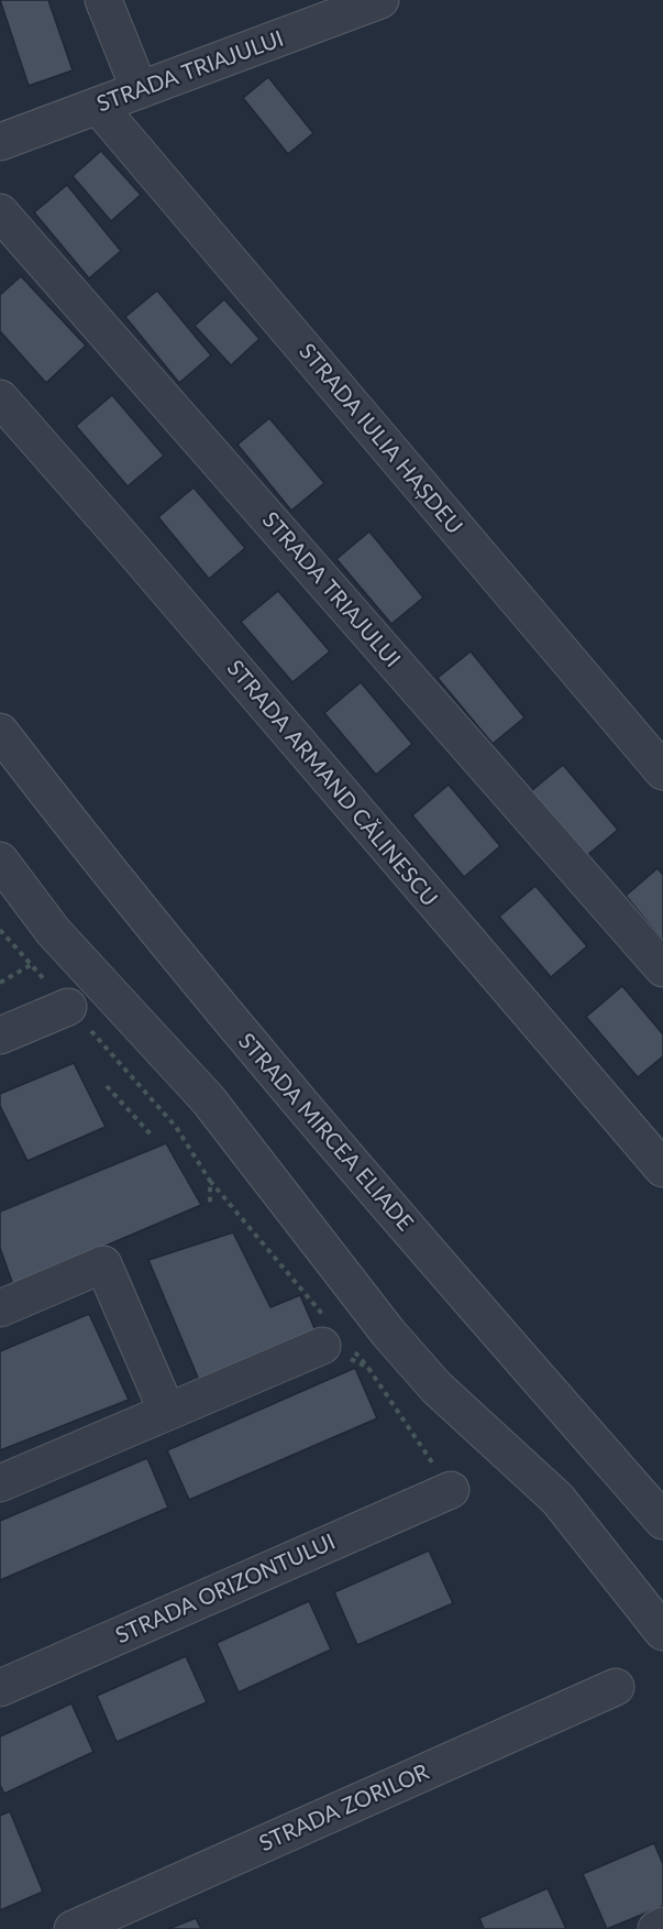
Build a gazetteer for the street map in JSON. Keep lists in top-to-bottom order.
{
  "streets": {
    "street": [
      "STRADA TRIAJULUI",
      "STRADA IULIA HAȘDEU",
      "STRADA ARMAND CĂLINESCU",
      "STRADA MIRCEA ELIADE",
      "STRADA ORIZONTULUI",
      "STRADA ZORILOR"
    ]
  },
  "crossings": [
    ["STRADA TRIAJULUI", "STRADA IULIA HAȘDEU"]
  ]
}
